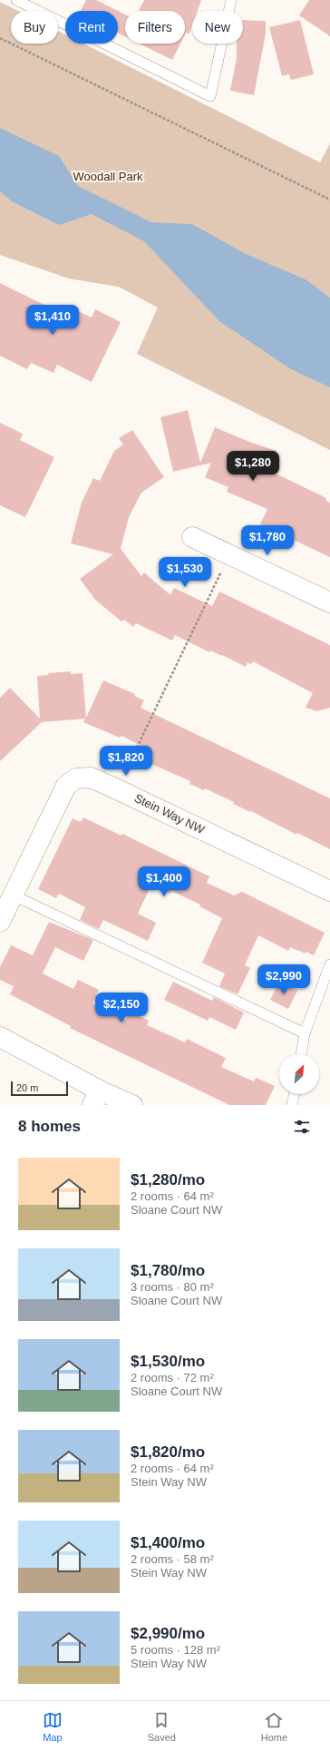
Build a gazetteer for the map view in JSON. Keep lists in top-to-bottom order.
{
  "streets": {
    "street": ["Stein Way NW"]
  },
  "parks": ["Woodall Park"],
  "scale_bar": "20 m",
  "north": "top right",
  "page": {
    "chip": [
      "Buy",
      "Rent",
      "Filters",
      "New"
    ],
    "price": [
      "$1,410",
      "$1,280",
      "$1,780",
      "$1,530",
      "$1,820",
      "$1,400",
      "$2,990",
      "$2,150"
    ],
    "scale": "20 m",
    "heading": "8 homes",
    "list": [
      {
        "name": "$1,280/mo",
        "note": "2 rooms · 64 m² · Sloane Court NW"
      },
      {
        "name": "$1,780/mo",
        "note": "3 rooms · 80 m² · Sloane Court NW"
      },
      {
        "name": "$1,530/mo",
        "note": "2 rooms · 72 m² · Sloane Court NW"
      },
      {
        "name": "$1,820/mo",
        "note": "2 rooms · 64 m² · Stein Way NW"
      },
      {
        "name": "$1,400/mo",
        "note": "2 rooms · 58 m² · Stein Way NW"
      },
      {
        "name": "$2,990/mo",
        "note": "5 rooms · 128 m² · Stein Way NW"
      }
    ],
    "tabs": ["Map", "Saved", "Home"]
  }
}
